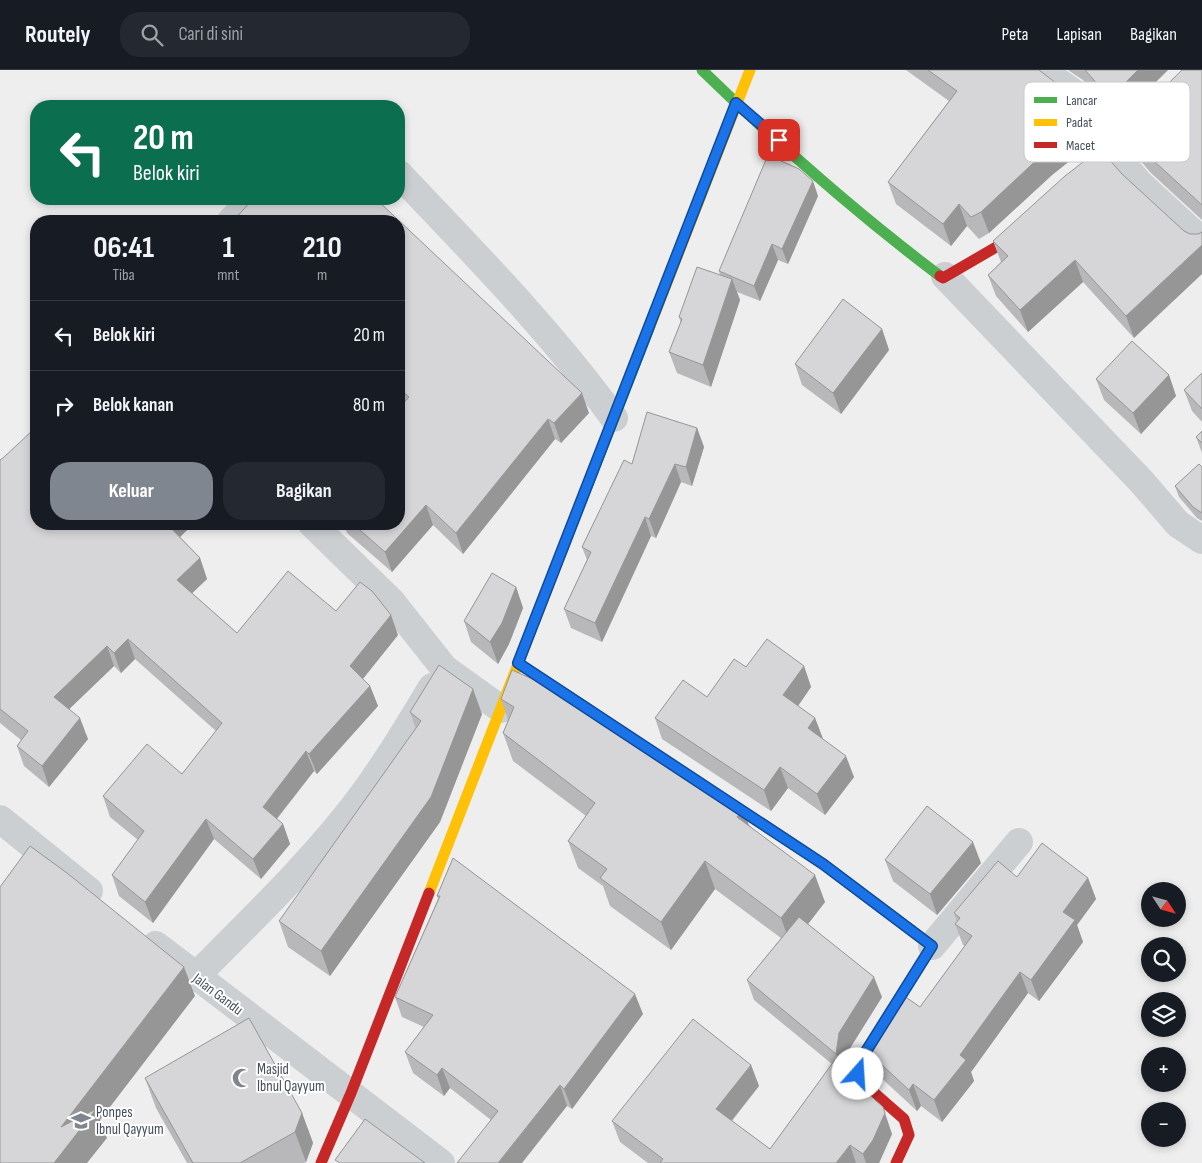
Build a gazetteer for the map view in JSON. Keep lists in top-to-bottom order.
{
  "streets": {
    "street": ["Jalan Gandu"]
  },
  "places": {
    "mosque": ["Masjid Ibnul Qayyum"],
    "school or university": ["Ponpes Ibnul Qayyum"]
  },
  "legend": ["Lancar", "Padat", "Macet"],
  "north": "bottom right",
  "page": {
    "header": "Routely",
    "search": "Cari di sini",
    "nav": ["Peta", "Lapisan", "Bagikan"],
    "turn": ["20 m", "Belok kiri"],
    "eta": [
      "06:41",
      "Tiba",
      "1",
      "mnt",
      "210",
      "m"
    ],
    "list": [
      {
        "name": "Belok kiri",
        "value": "20 m"
      },
      {
        "name": "Belok kanan",
        "value": "80 m"
      }
    ],
    "buttons": ["Keluar", "Bagikan"],
    "map_buttons": ["+", "−"]
  }
}
